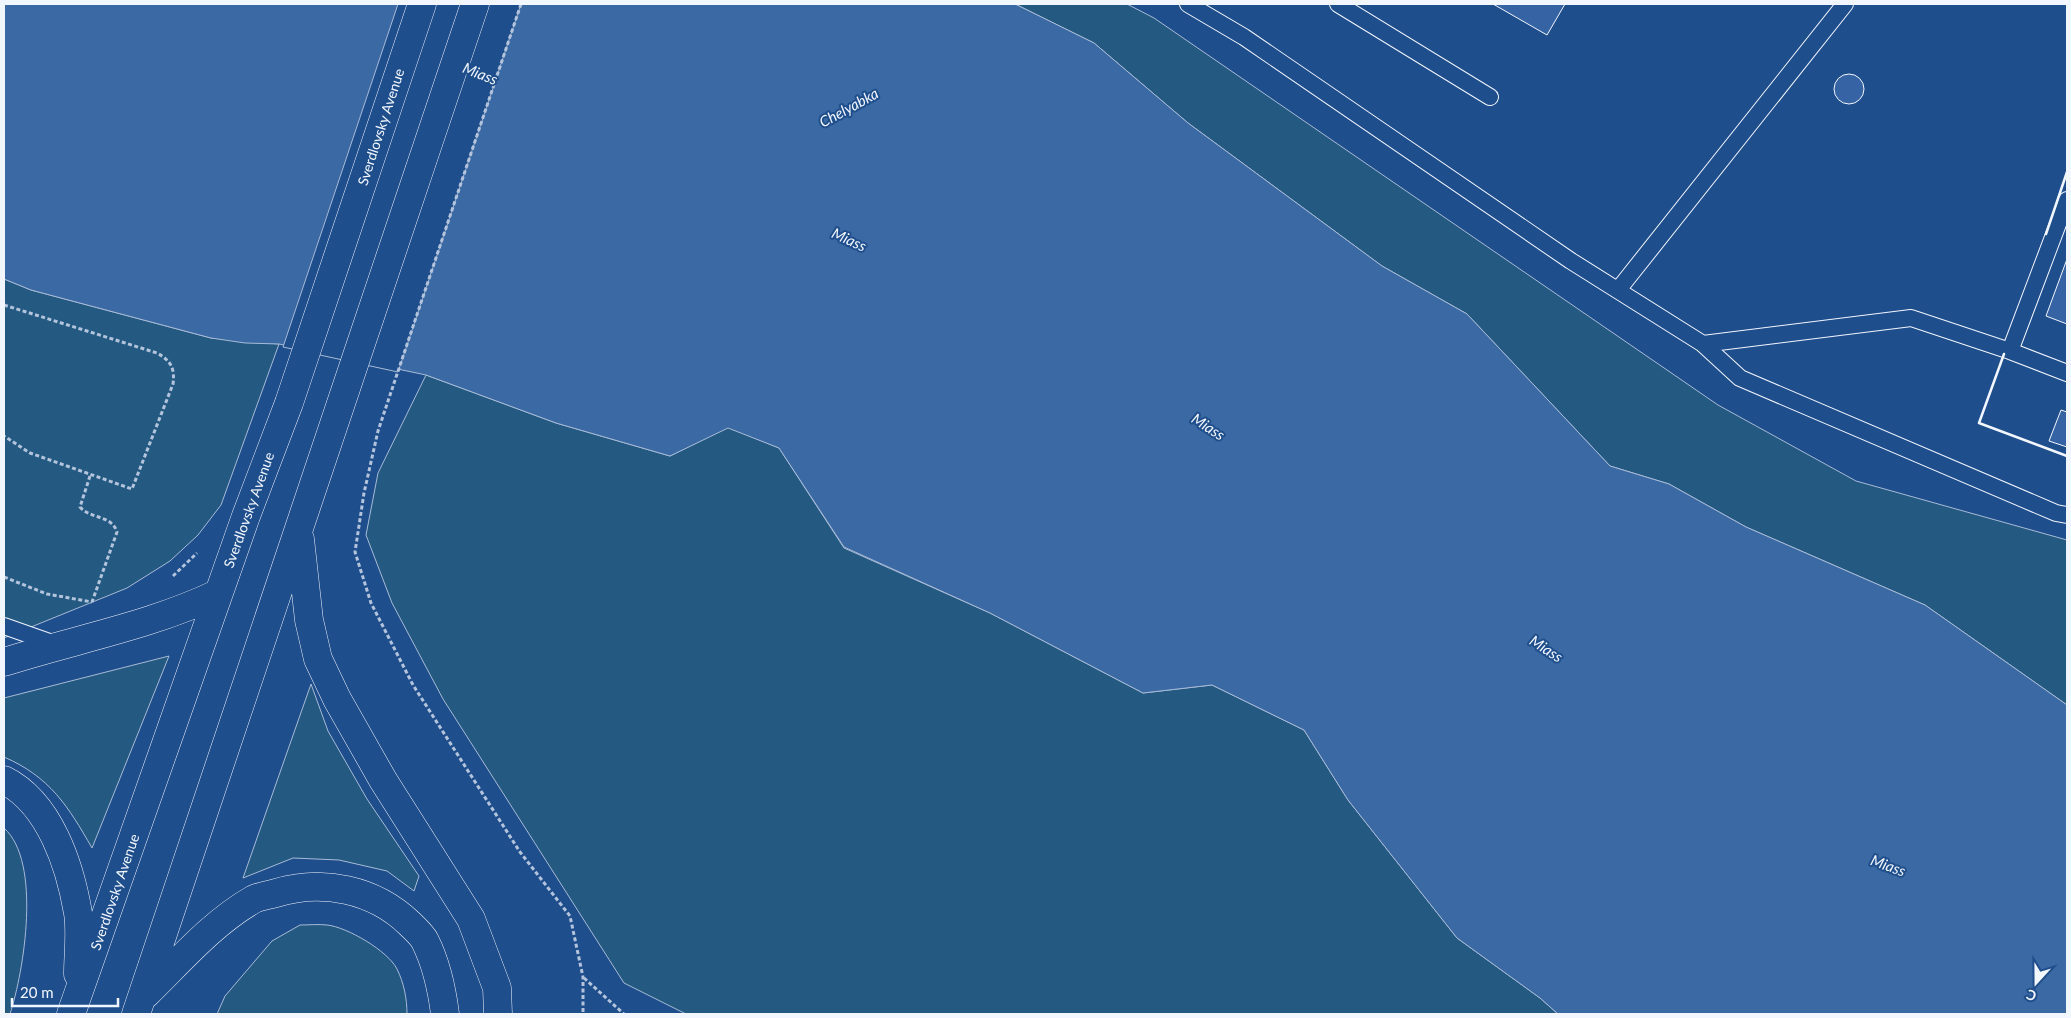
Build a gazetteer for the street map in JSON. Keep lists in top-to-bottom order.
{
  "streets": {
    "main road": ["Sverdlovsky Avenue"]
  },
  "water": ["Miass", "Chelyabka"],
  "scale_bar": "20 m",
  "north": "bottom"
}
